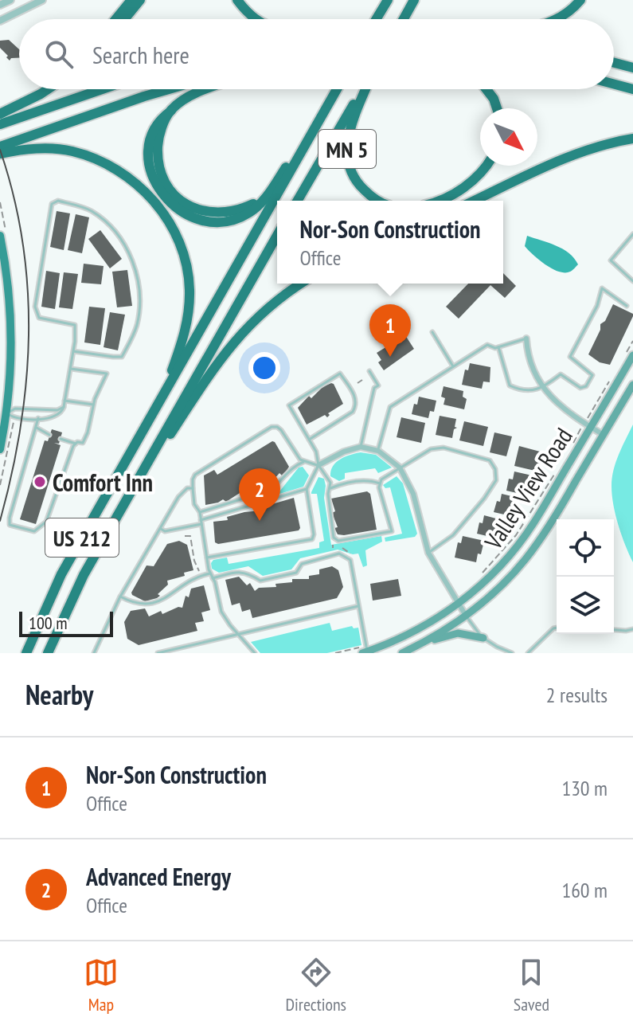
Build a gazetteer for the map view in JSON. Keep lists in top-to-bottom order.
{
  "streets": {
    "highway": ["MN 5", "US 212"],
    "main road": ["Valley View Road"]
  },
  "places": ["Comfort Inn"],
  "scale_bar": "100 m",
  "north": "bottom right",
  "page": {
    "search": "Search here",
    "popup": ["Nor-Son Construction", "Office"],
    "pins": ["1", "2"],
    "scale": "100 m",
    "heading": ["Nearby", "2 results"],
    "list": [
      {
        "mark": "1",
        "name": "Nor-Son Construction",
        "note": "Office",
        "value": "130 m"
      },
      {
        "mark": "2",
        "name": "Advanced Energy",
        "note": "Office",
        "value": "160 m"
      }
    ],
    "nav": ["Map", "Directions", "Saved"]
  }
}
